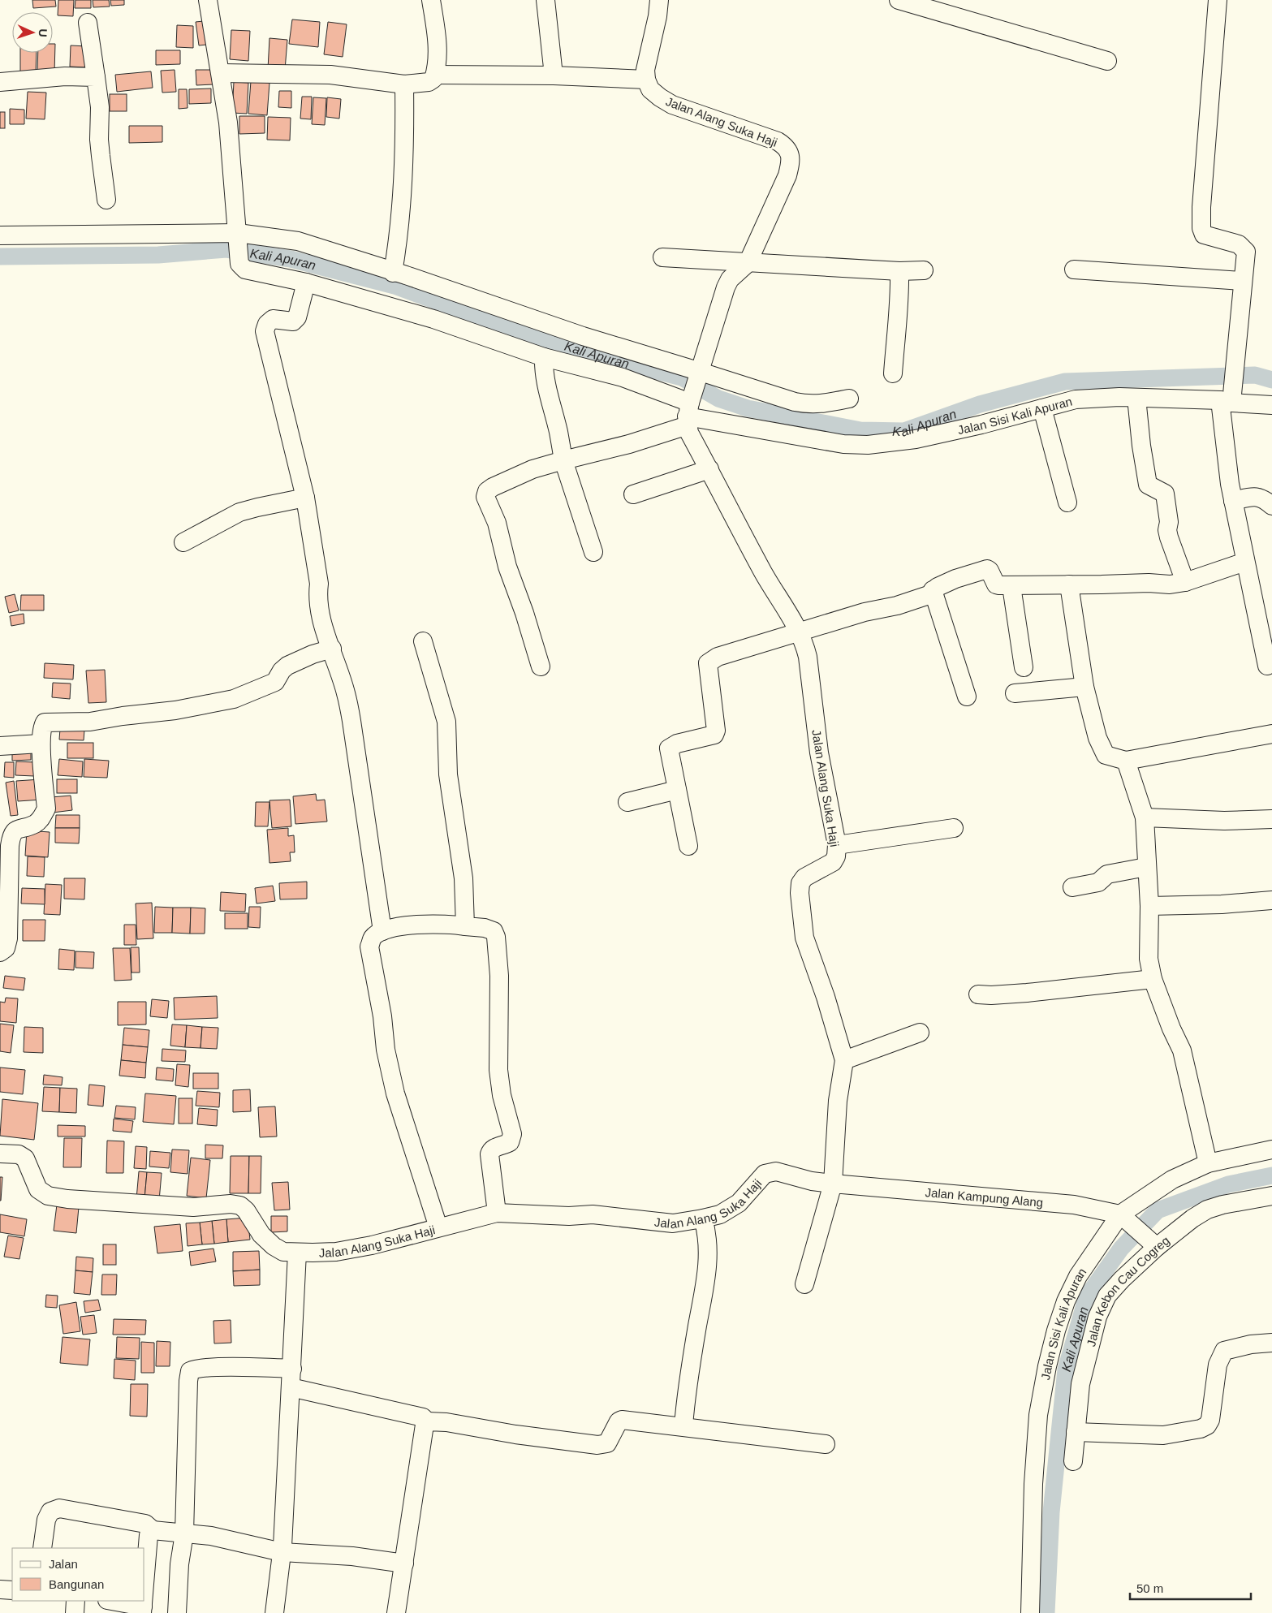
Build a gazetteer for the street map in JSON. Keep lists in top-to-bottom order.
{
  "streets": {
    "street": [
      "Jalan Alang Suka Haji",
      "Jalan Sisi Kali Apuran",
      "Jalan Kampung Alang",
      "Jalan Kebon Cau Cogreg"
    ]
  },
  "crossings": [
    ["Jalan Alang Suka Haji", "Jalan Sisi Kali Apuran"],
    ["Jalan Alang Suka Haji", "Jalan Kampung Alang"],
    ["Jalan Sisi Kali Apuran", "Jalan Kampung Alang"]
  ],
  "water": ["Kali Apuran"],
  "legend": ["Jalan", "Bangunan"],
  "scale_bar": "50 m",
  "north": "right"
}
